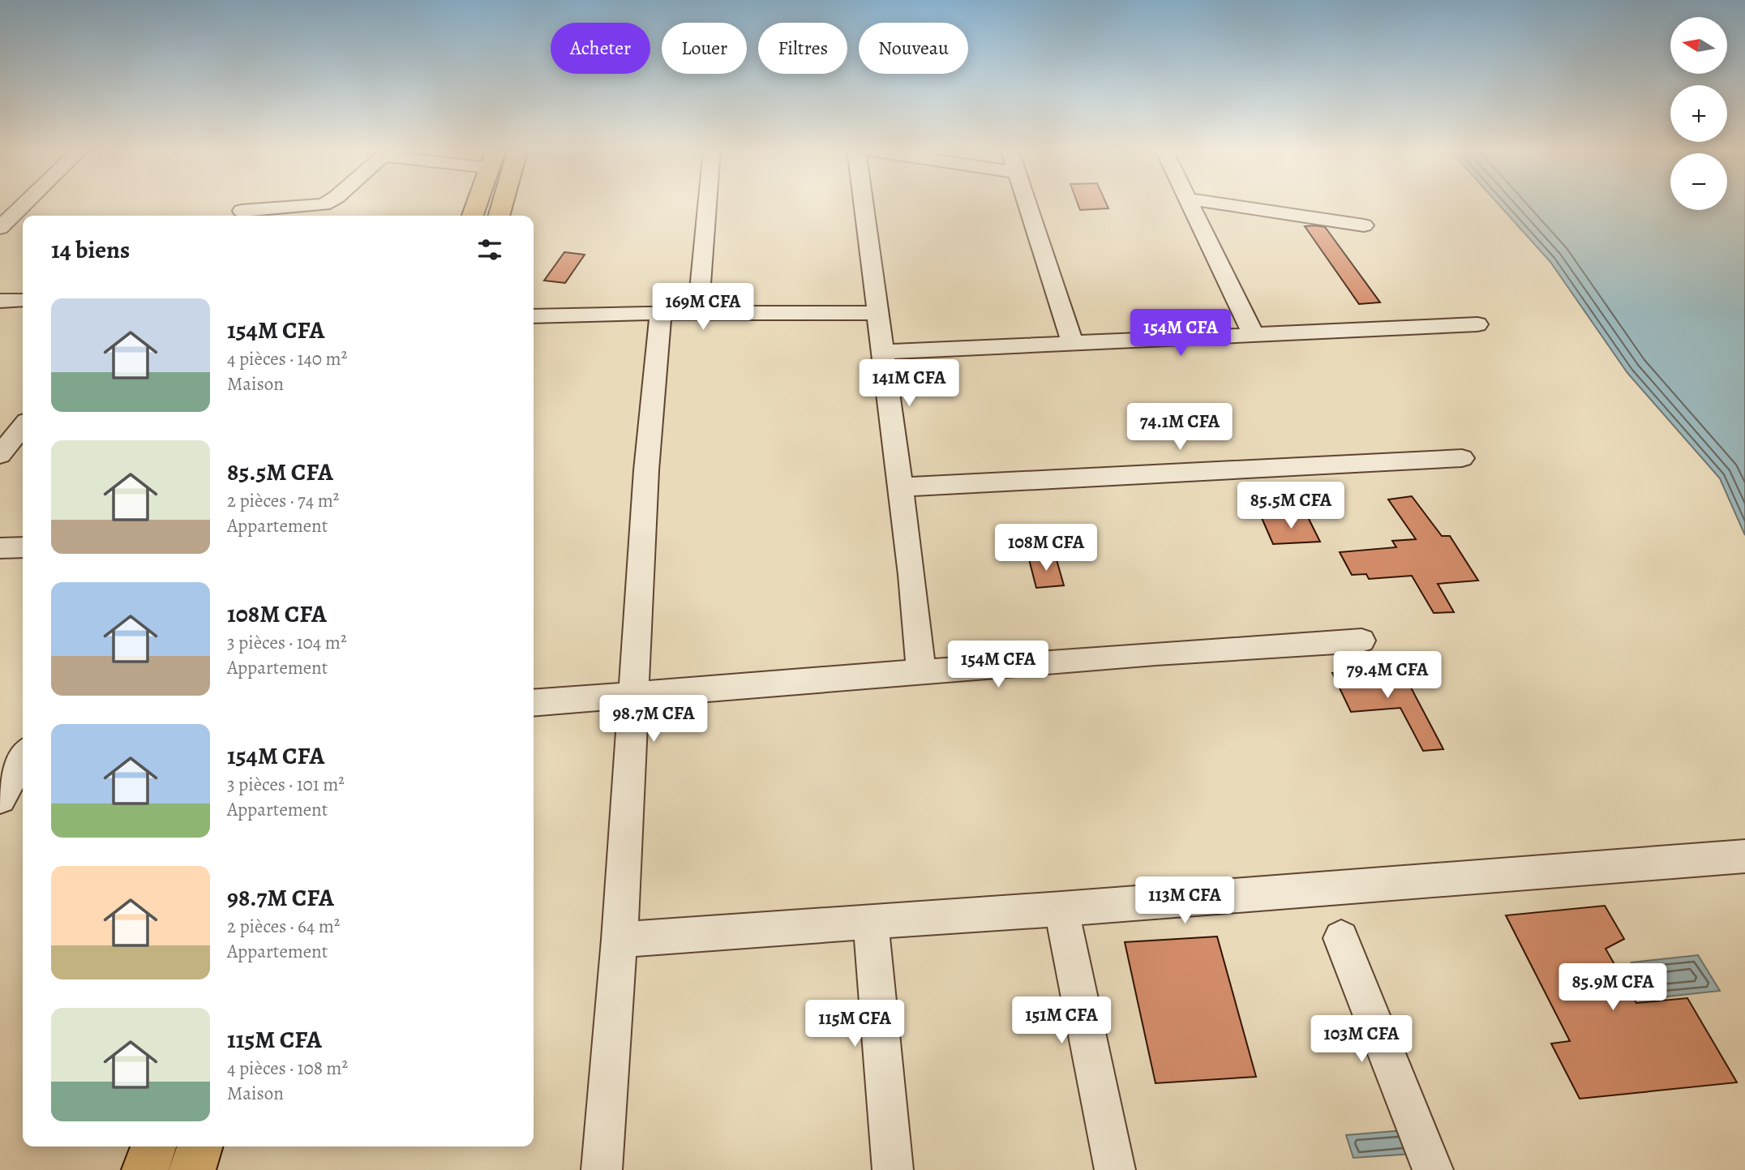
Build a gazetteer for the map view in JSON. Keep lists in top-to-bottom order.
{
  "north": "left",
  "page": {
    "map_buttons": ["+", "−"],
    "chip": [
      "Acheter",
      "Louer",
      "Filtres",
      "Nouveau"
    ],
    "heading": "14 biens",
    "price": [
      "169M CFA",
      "154M CFA",
      "141M CFA",
      "74.1M CFA",
      "85.5M CFA",
      "108M CFA",
      "154M CFA",
      "79.4M CFA",
      "98.7M CFA",
      "113M CFA",
      "85.9M CFA",
      "151M CFA",
      "115M CFA",
      "103M CFA"
    ],
    "list": [
      {
        "name": "154M CFA",
        "note": "4 pièces · 140 m² · Maison"
      },
      {
        "name": "85.5M CFA",
        "note": "2 pièces · 74 m² · Appartement"
      },
      {
        "name": "108M CFA",
        "note": "3 pièces · 104 m² · Appartement"
      },
      {
        "name": "154M CFA",
        "note": "3 pièces · 101 m² · Appartement"
      },
      {
        "name": "98.7M CFA",
        "note": "2 pièces · 64 m² · Appartement"
      },
      {
        "name": "115M CFA",
        "note": "4 pièces · 108 m² · Maison"
      }
    ]
  }
}
